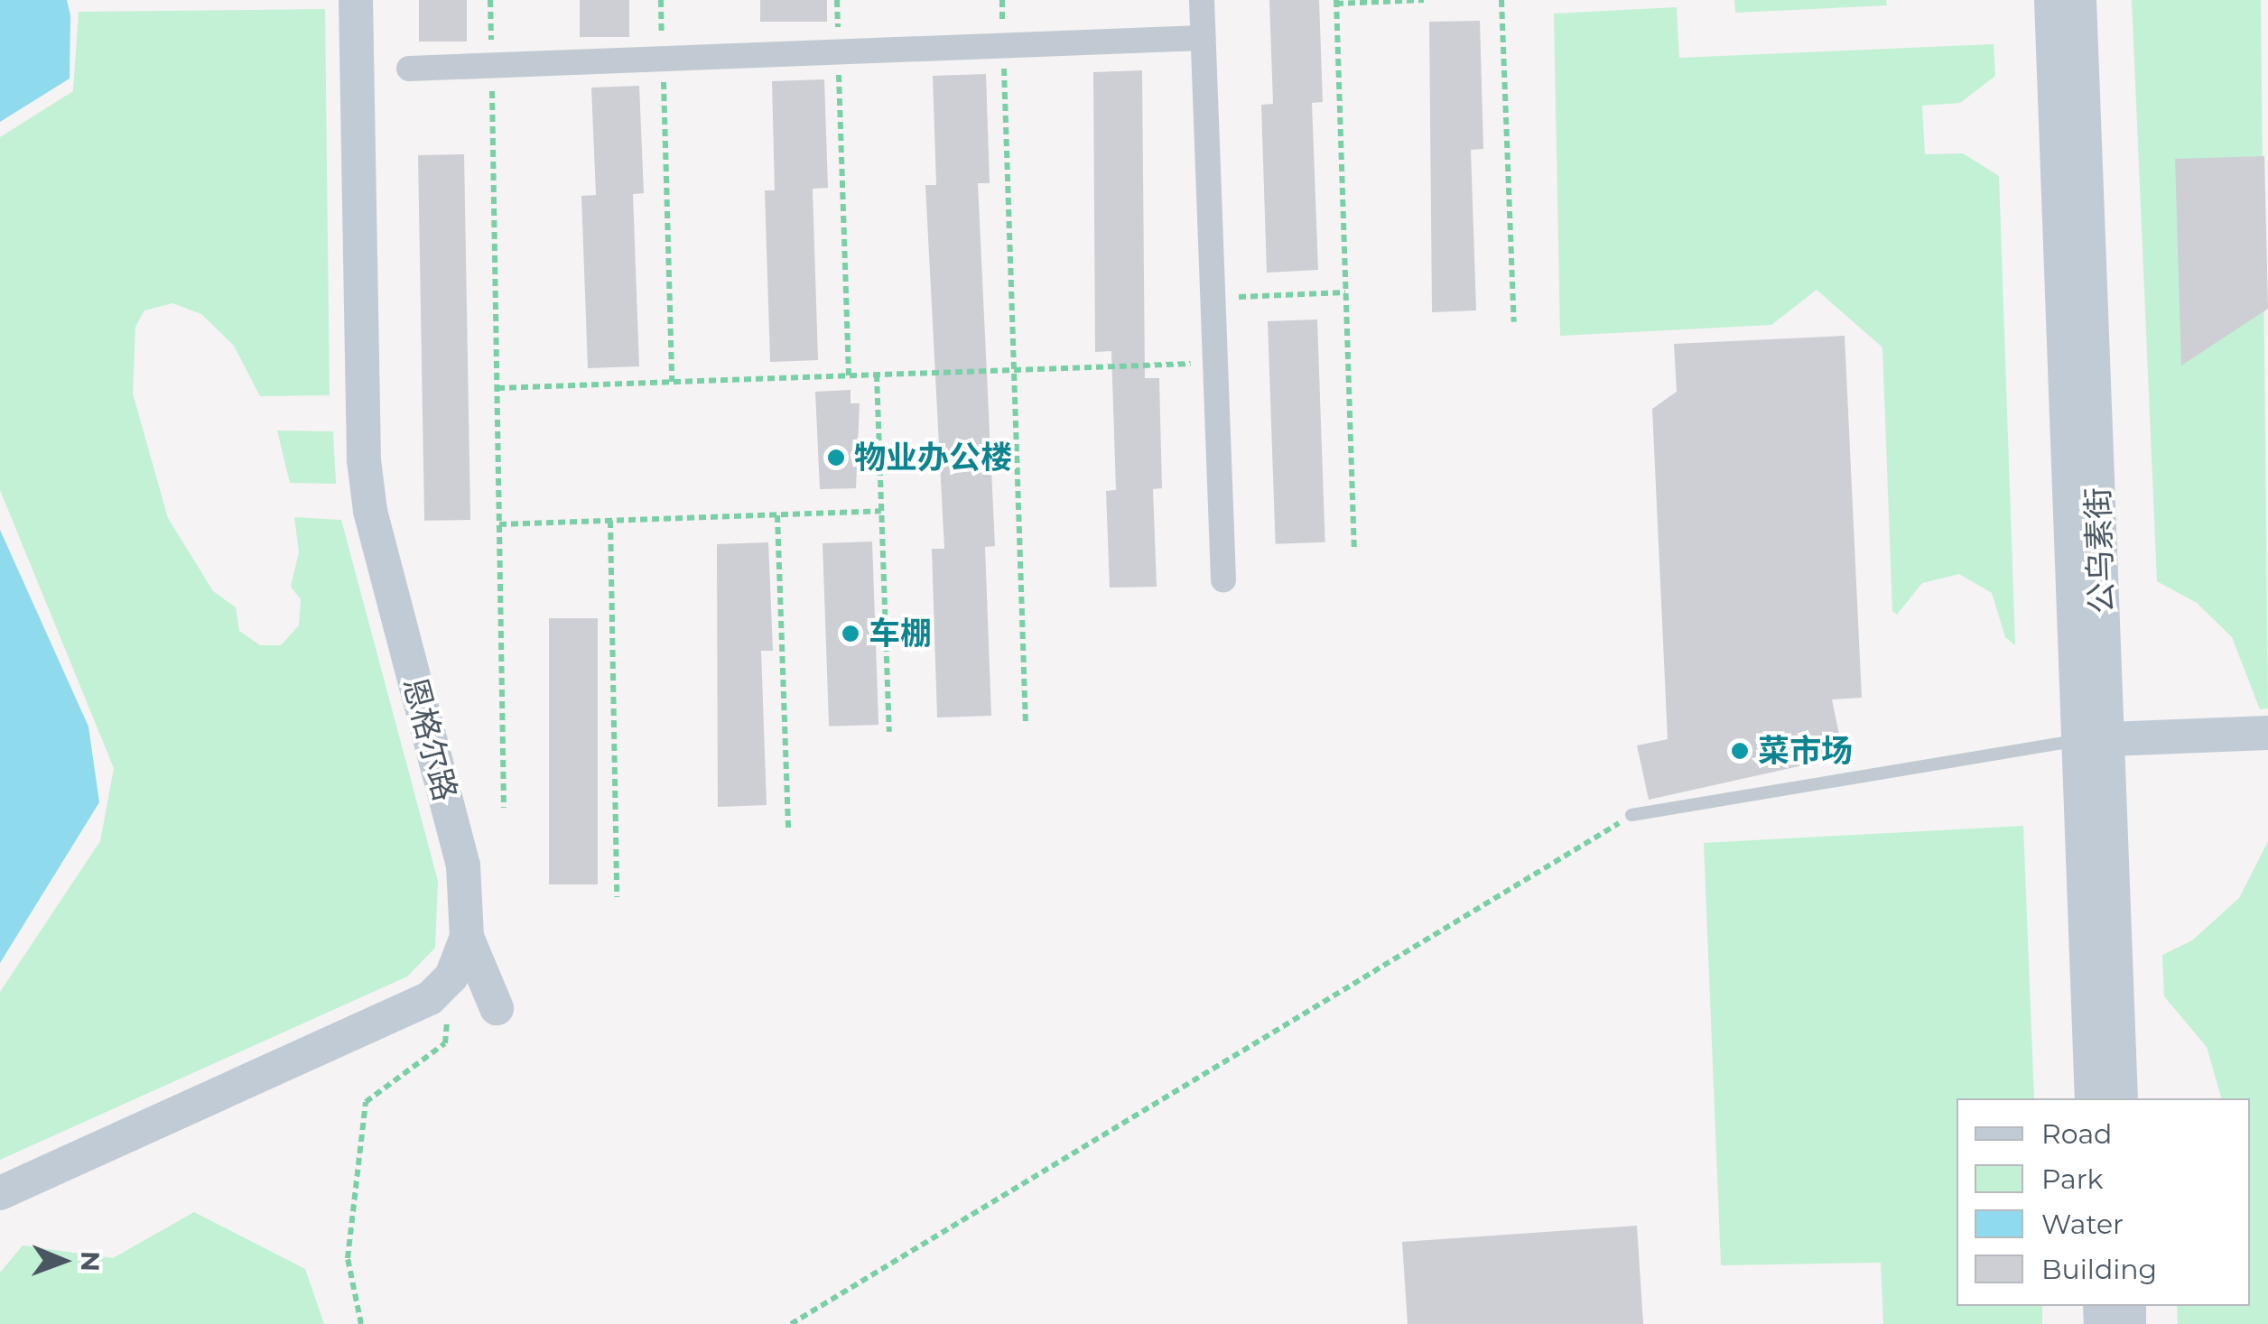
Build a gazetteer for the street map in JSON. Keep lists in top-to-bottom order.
{
  "streets": {
    "main road": ["公乌素街", "恩格尔路"]
  },
  "places": ["物业办公楼", "车棚", "菜市场"],
  "legend": [
    "Road",
    "Park",
    "Water",
    "Building"
  ],
  "north": "right"
}
